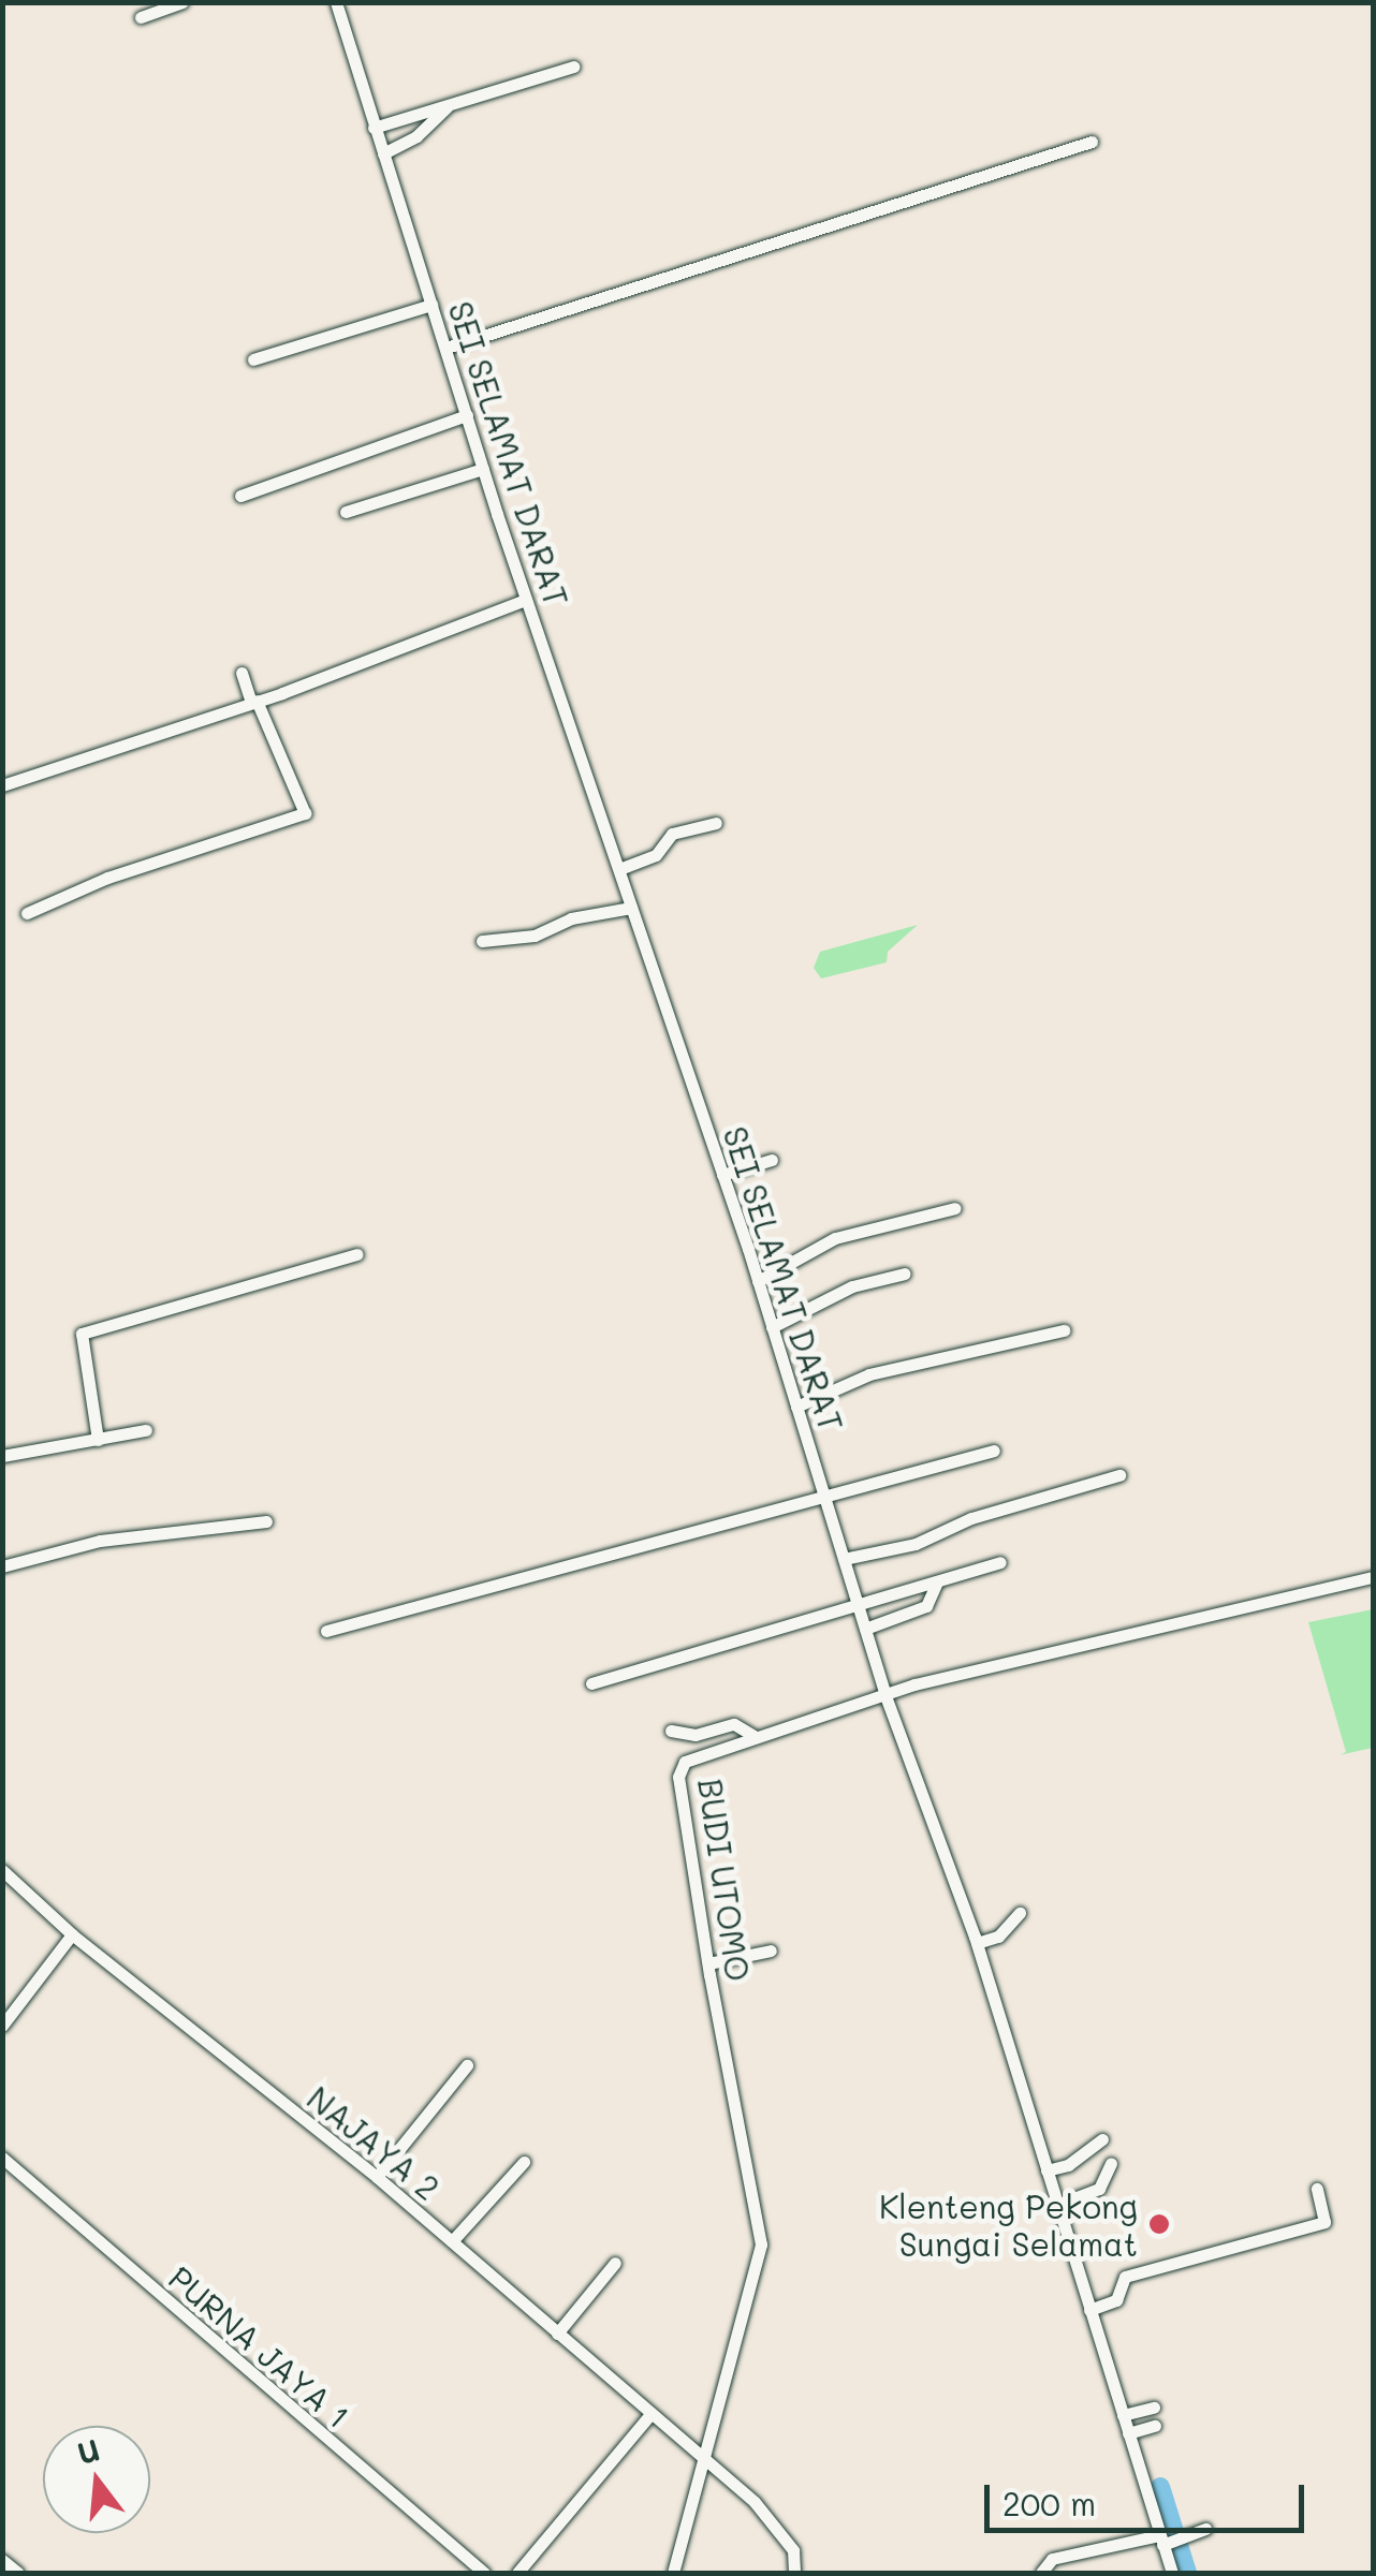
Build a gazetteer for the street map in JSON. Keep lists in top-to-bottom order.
{
  "streets": {
    "street": [
      "SEI SELAMAT DARAT",
      "BUDI UTOMO",
      "NAJAYA 2",
      "PURNA JAYA 1"
    ]
  },
  "crossings": [
    ["SEI SELAMAT DARAT", "BUDI UTOMO"],
    ["BUDI UTOMO", "NAJAYA 2"]
  ],
  "places": ["Klenteng Pekong Sungai Selamat"],
  "scale_bar": "200 m",
  "north": "top"
}
